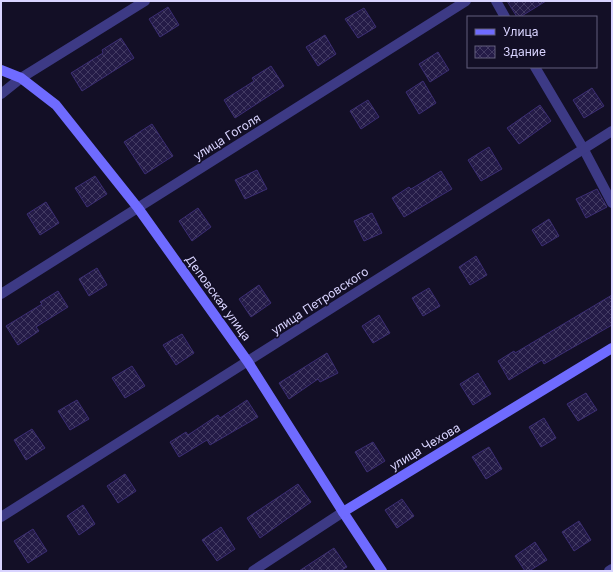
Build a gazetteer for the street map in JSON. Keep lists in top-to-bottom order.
{
  "streets": {
    "street": [
      "улица Гоголя",
      "Деповская улица",
      "улица Петровского",
      "улица Чехова"
    ]
  },
  "crossings": [
    ["улица Гоголя", "Деповская улица"],
    ["Деповская улица", "улица Петровского"],
    ["Деповская улица", "улица Чехова"]
  ],
  "legend": ["Улица", "Здание"]
}
